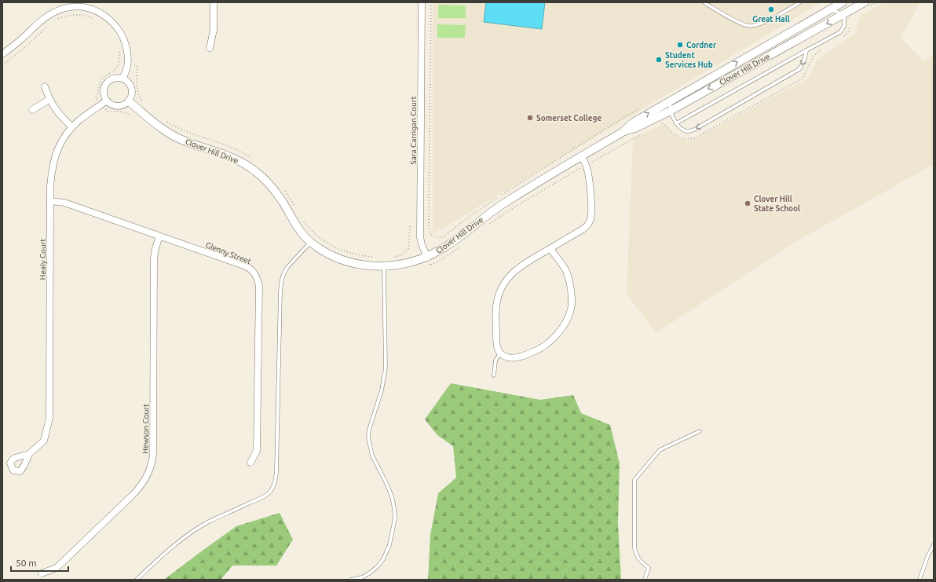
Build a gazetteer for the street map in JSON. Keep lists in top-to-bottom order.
{
  "streets": {
    "street": [
      "Clover Hill Drive",
      "Sara Carrigan Court",
      "Glenny Street",
      "Healy Court",
      "Hewson Court"
    ]
  },
  "crossings": [
    ["Clover Hill Drive", "Sara Carrigan Court"],
    ["Clover Hill Drive", "Healy Court"],
    ["Glenny Street", "Healy Court"],
    ["Glenny Street", "Hewson Court"]
  ],
  "places": [
    "Great Hall",
    "Cordner",
    "Student Services Hub",
    "Somerset College",
    "Clover Hill State School"
  ],
  "scale_bar": "50 m"
}
